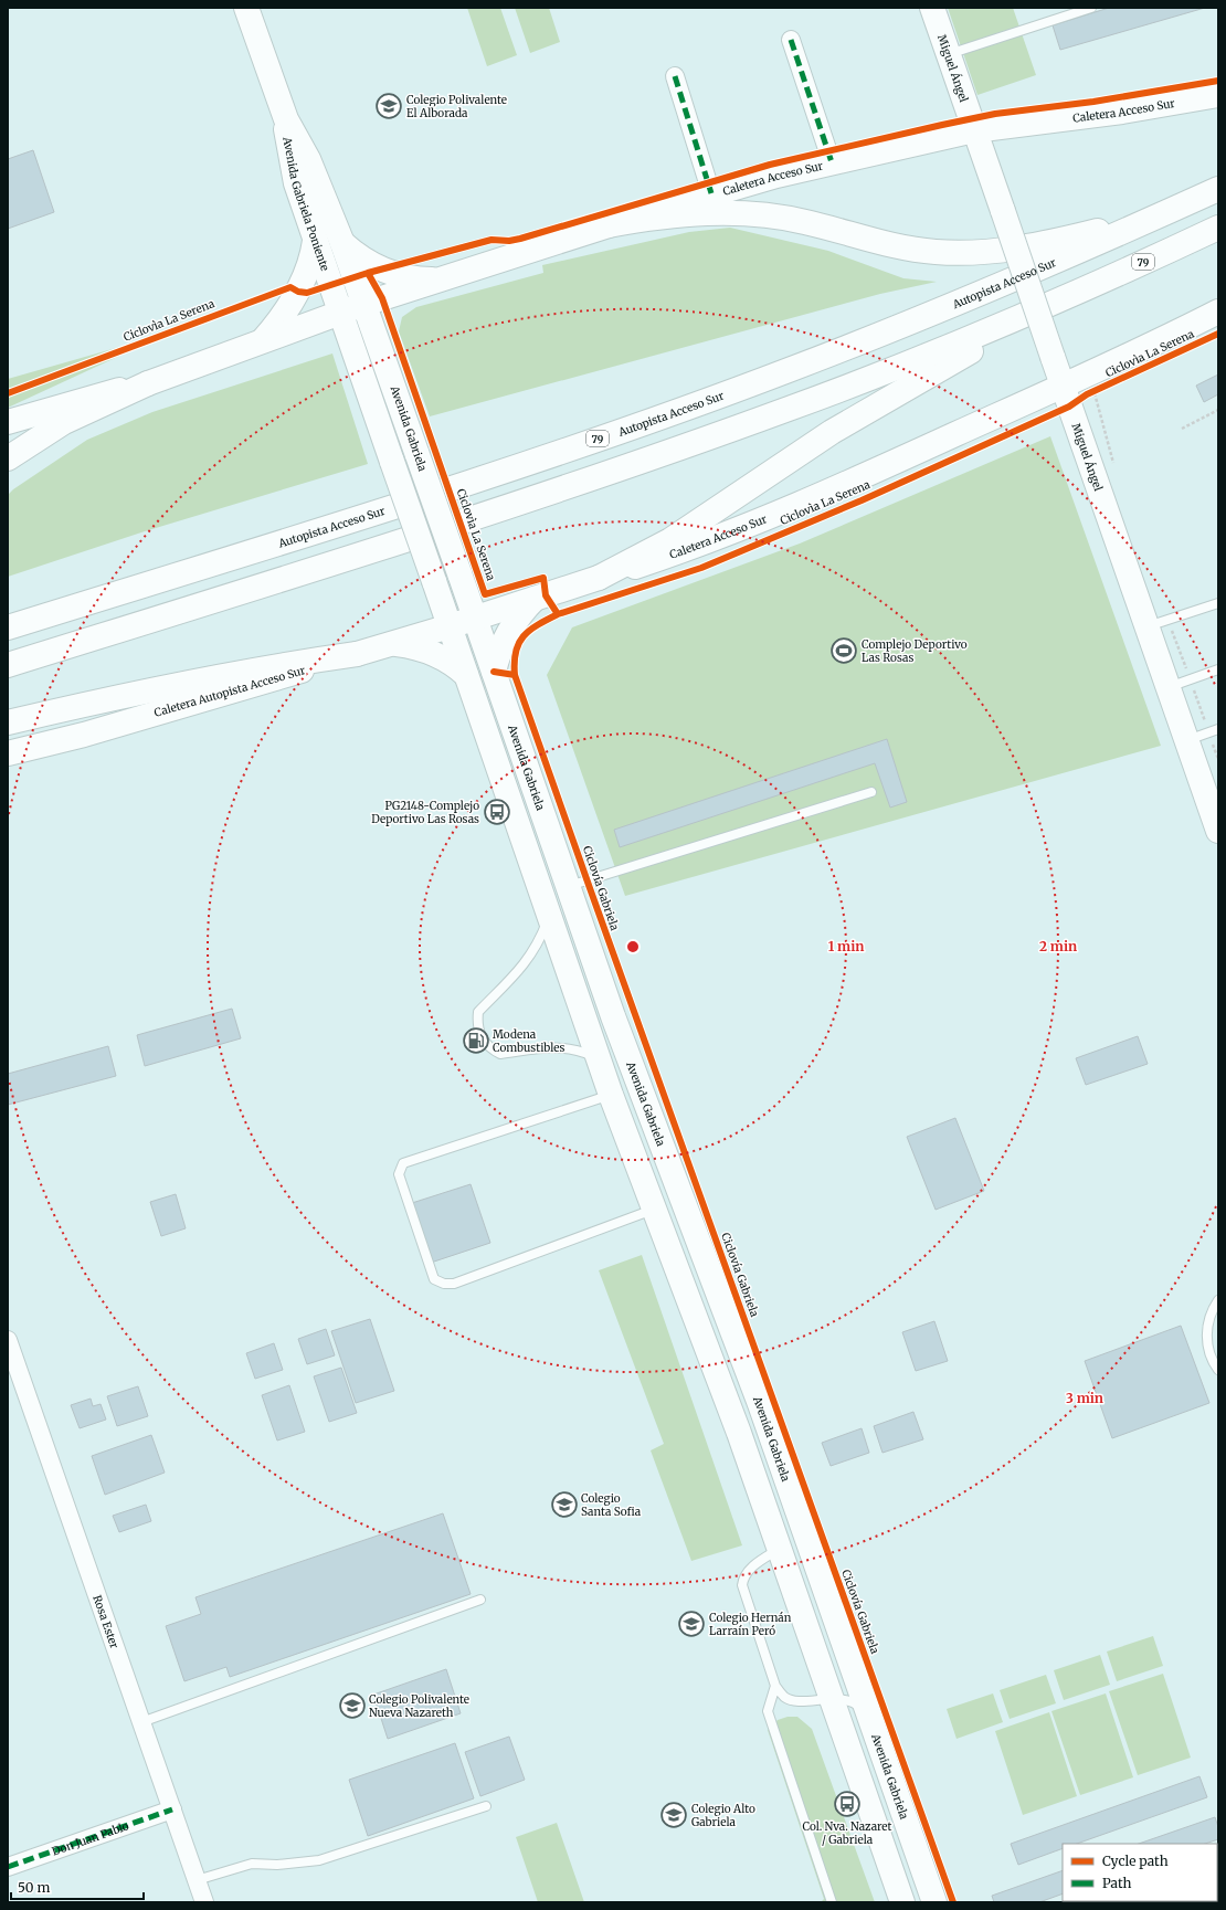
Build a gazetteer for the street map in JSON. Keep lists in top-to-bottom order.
{
  "streets": {
    "main road": [
      "Miguel Ángel",
      "Caletera Acceso Sur",
      "Avenida Gabriela Poniente",
      "79",
      "Autopista Acceso Sur",
      "Avenida Gabriela",
      "Caletera Autopista Acceso Sur"
    ],
    "street": ["Rosa Ester", "Don Juan Pablo"],
    "cycle path": ["Ciclovìa La Serena", "Ciclovía Gabriela"]
  },
  "crossings": [
    ["Miguel Ángel", "Caletera Acceso Sur"],
    ["Miguel Ángel", "Ciclovìa La Serena"],
    ["Caletera Acceso Sur", "Avenida Gabriela Poniente"],
    ["Caletera Acceso Sur", "Ciclovìa La Serena"],
    ["Caletera Acceso Sur", "Avenida Gabriela"],
    ["Caletera Acceso Sur", "Caletera Autopista Acceso Sur"],
    ["Avenida Gabriela Poniente", "Avenida Gabriela"],
    ["Rosa Ester", "Don Juan Pablo"]
  ],
  "places": {
    "school or university": [
      "Colegio Polivalente El Alborada",
      "Colegio Santa Sofia",
      "Colegio Hernán Larraín Peró",
      "Colegio Polivalente Nueva Nazareth",
      "Colegio Alto Gabriela"
    ],
    "sports": ["Complejo Deportivo Las Rosas"],
    "bus stop": ["PG2148-Complejo Deportivo Las Rosas", "Col. Nva. Nazaret / Gabriela"],
    "fuel station": ["Modena Combustibles"]
  },
  "legend": ["Cycle path", "Path"],
  "scale_bar": "50 m",
  "rings": ["1 min", "2 min", "3 min"]
}
